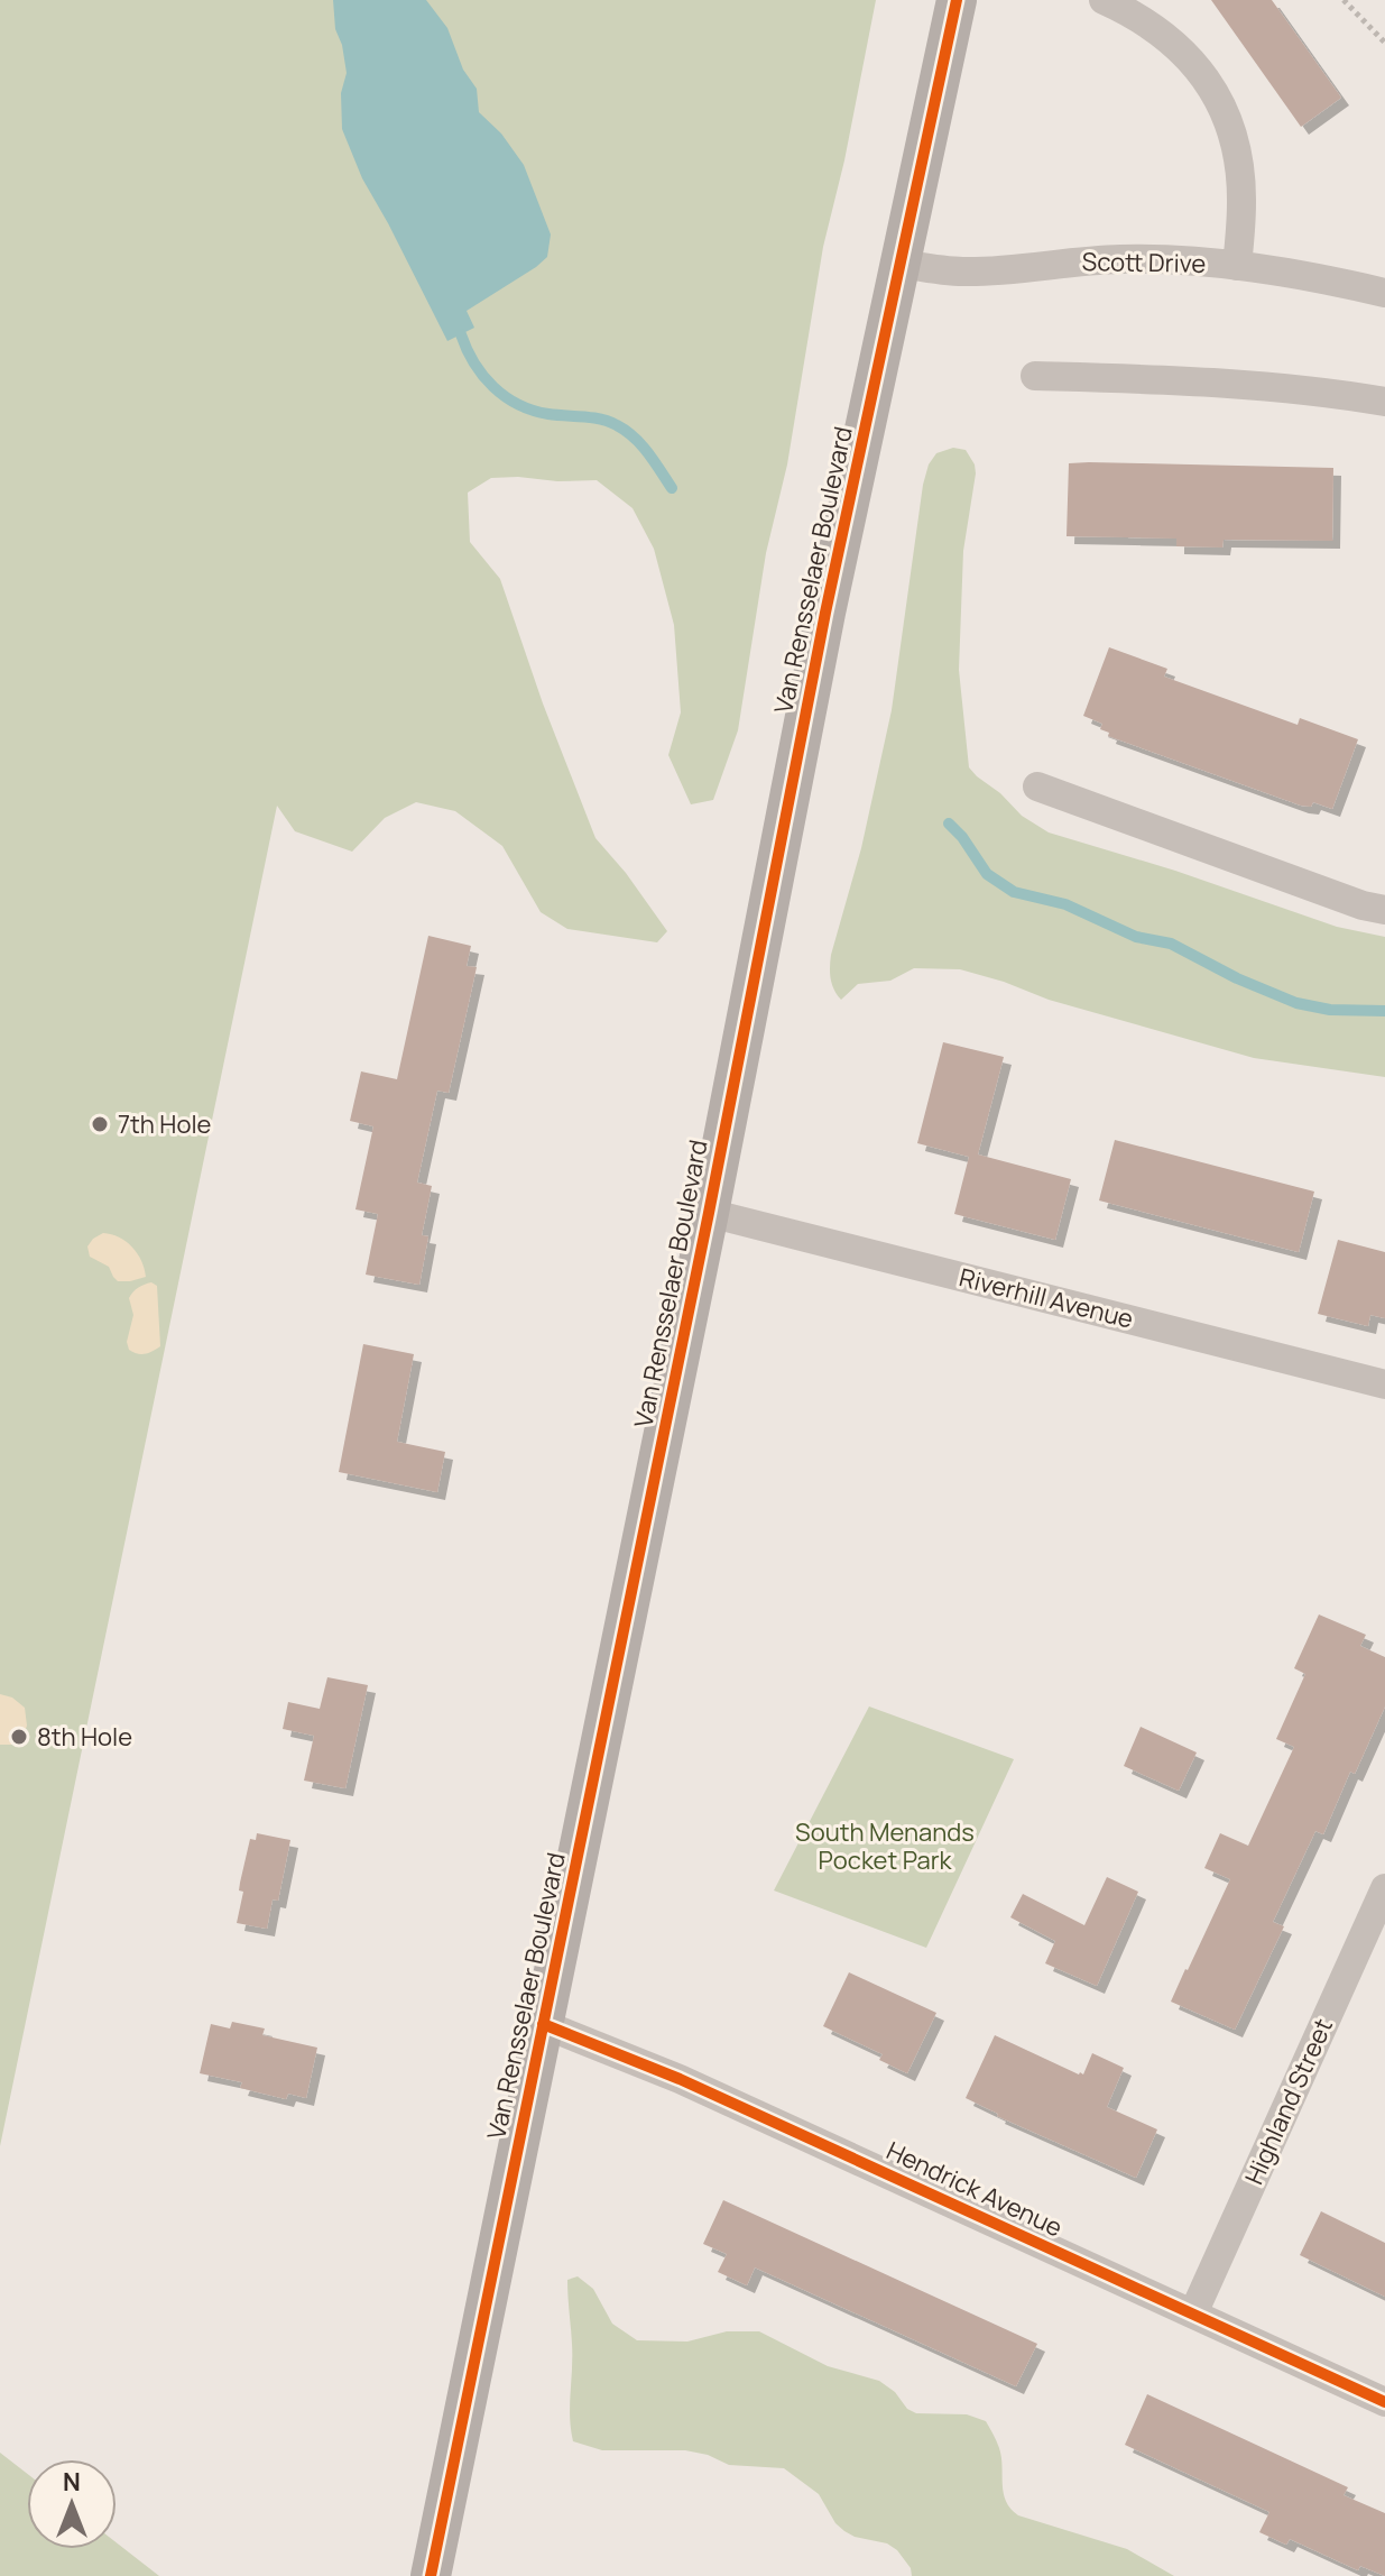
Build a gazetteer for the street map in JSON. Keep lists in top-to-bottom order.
{
  "streets": {
    "main road": ["Van Rensselaer Boulevard"],
    "street": [
      "Scott Drive",
      "Riverhill Avenue",
      "Highland Street",
      "Hendrick Avenue"
    ]
  },
  "crossings": [
    ["Scott Drive", "Van Rensselaer Boulevard"],
    ["Van Rensselaer Boulevard", "Riverhill Avenue"],
    ["Van Rensselaer Boulevard", "Hendrick Avenue"],
    ["Highland Street", "Hendrick Avenue"]
  ],
  "parks": ["South Menands Pocket Park"],
  "places": ["7th Hole", "8th Hole"],
  "north": "top"
}
